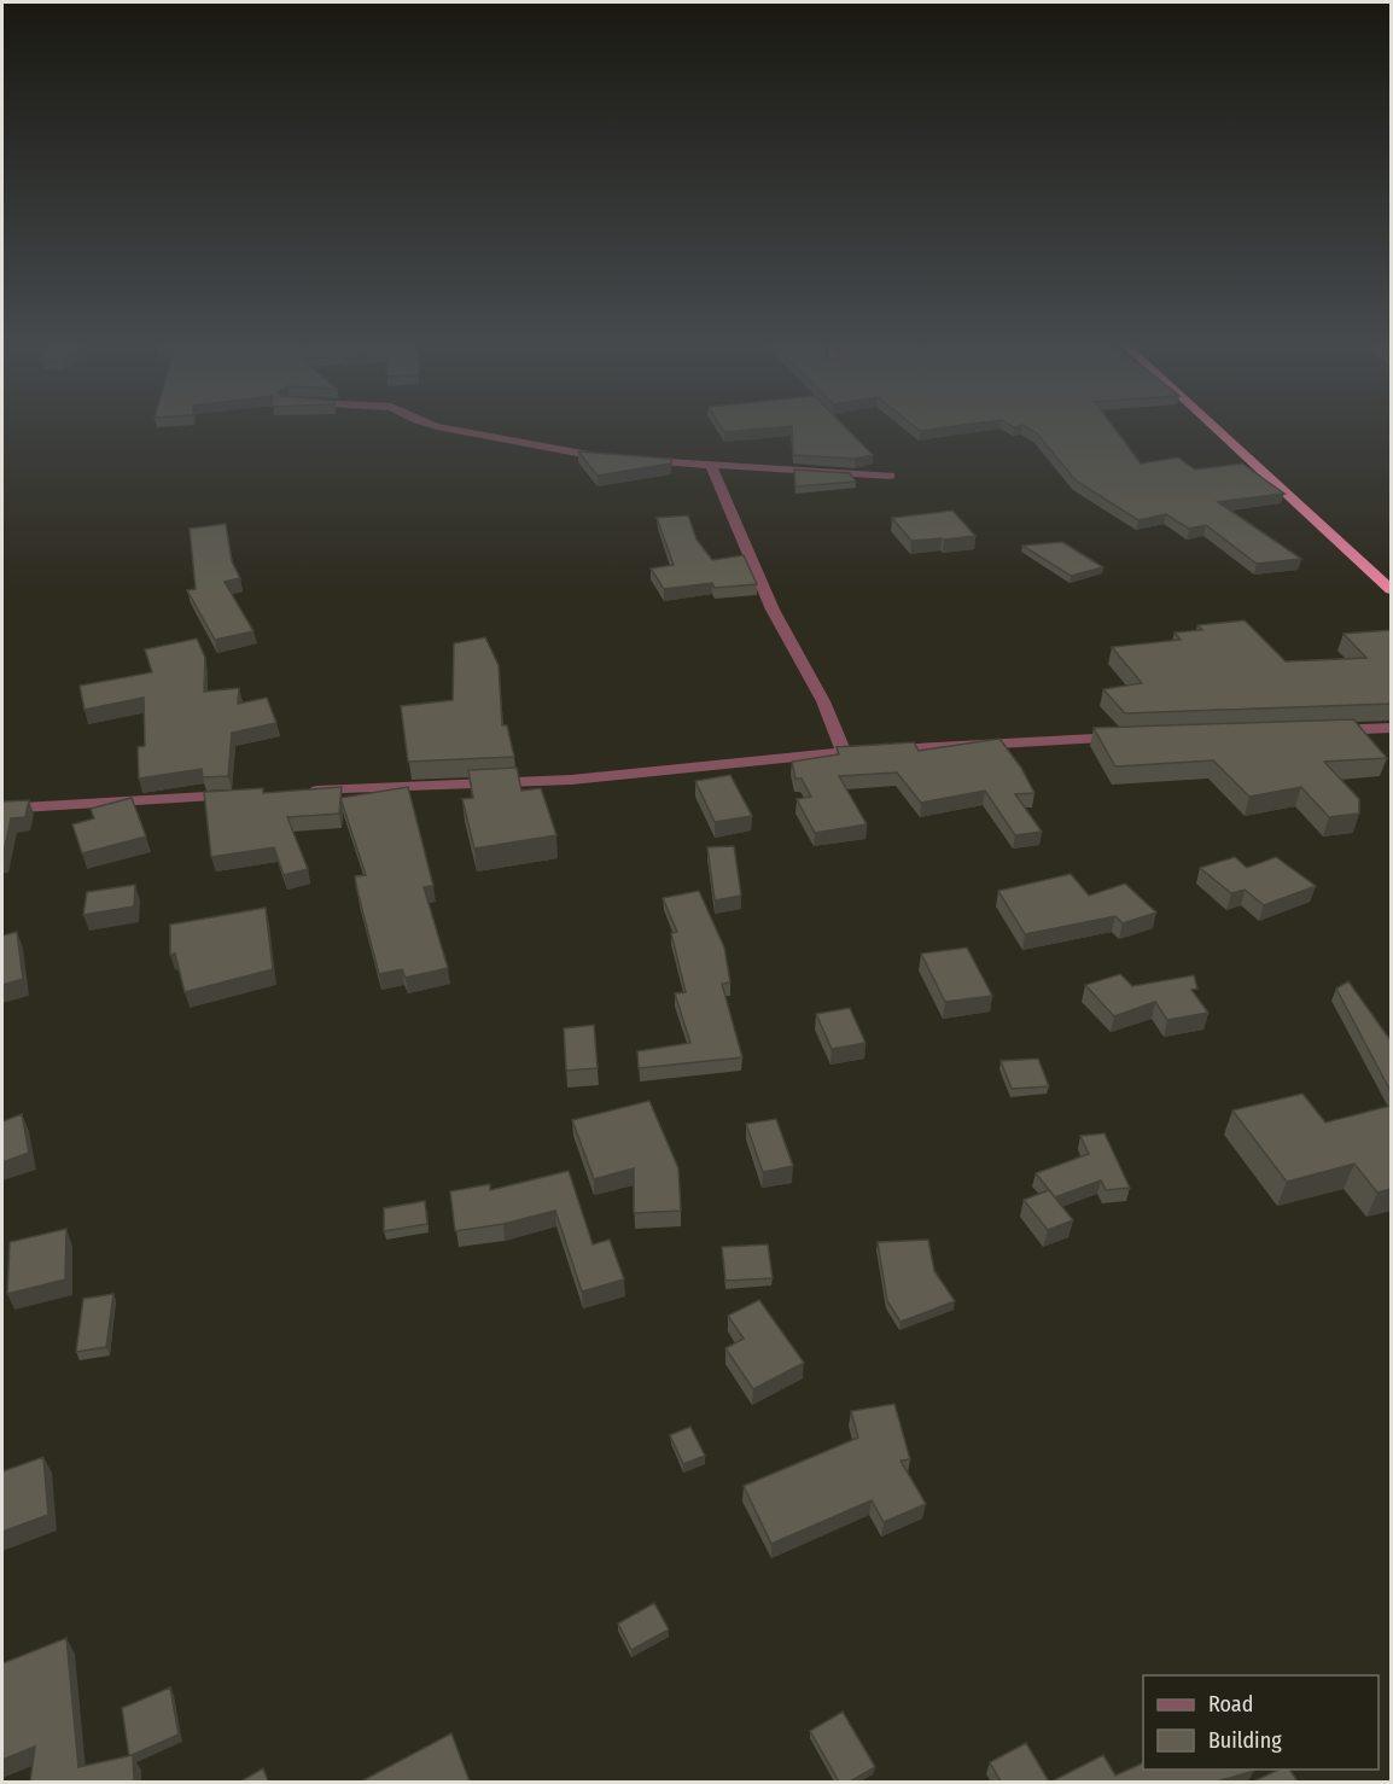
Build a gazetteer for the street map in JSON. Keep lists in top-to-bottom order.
{
  "legend": ["Road", "Building"]
}
